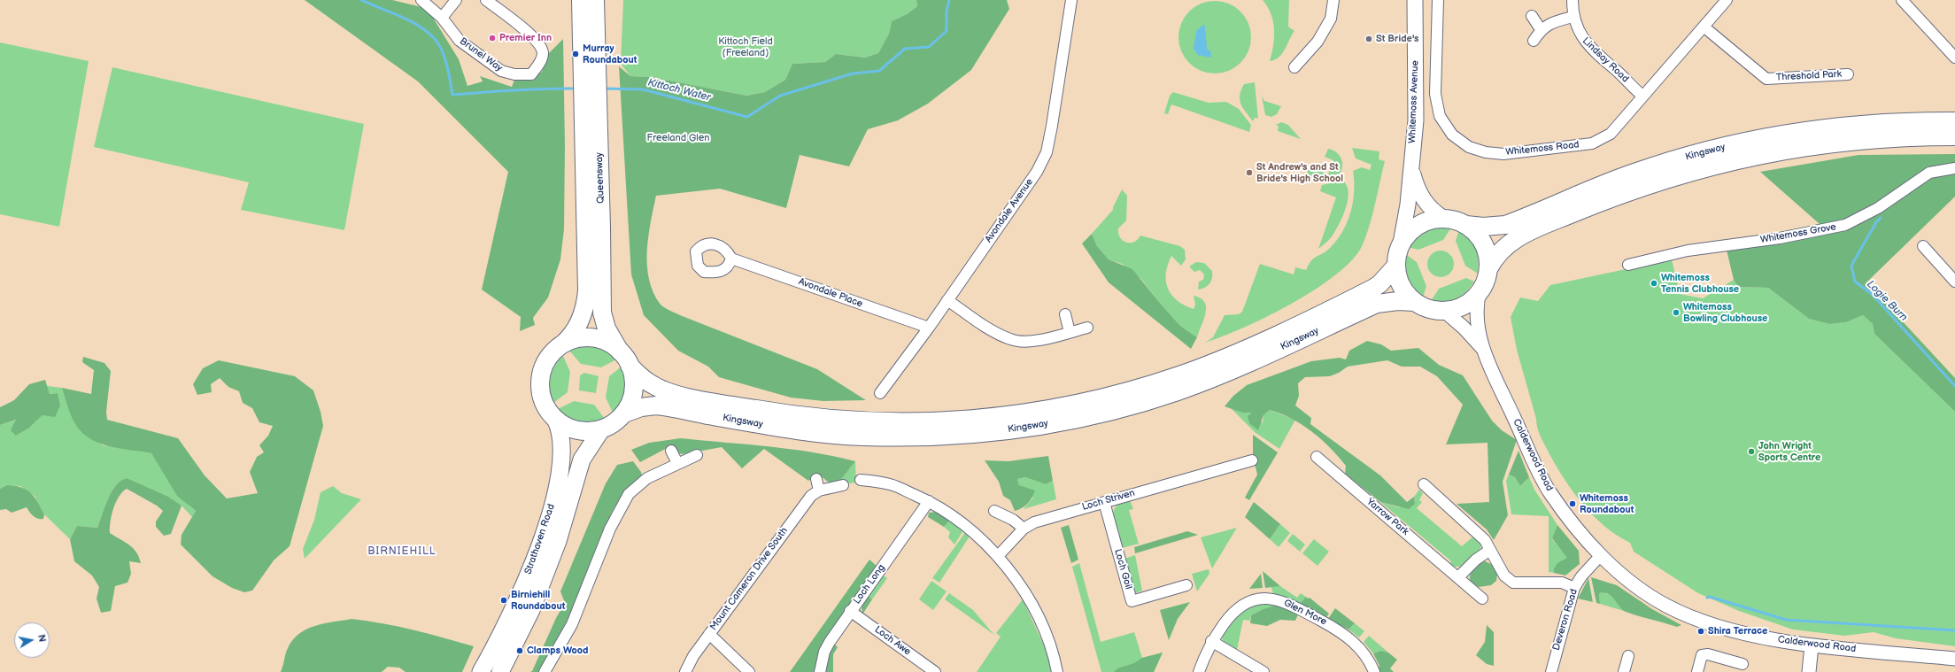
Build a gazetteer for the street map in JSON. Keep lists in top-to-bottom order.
{
  "streets": {
    "highway": ["Kingsway", "Queensway"],
    "main road": ["Whitemoss Avenue", "Strathaven Road"],
    "street": [
      "Brunel Way",
      "Lindsay Road",
      "Threshold Park",
      "Whitemoss Road",
      "Avondale Avenue",
      "Whitemoss Grove",
      "Avondale Place",
      "Calderwood Road",
      "Loch Striven",
      "Yarrow Park",
      "Loch Goil",
      "Mount Cameron Drive South",
      "Loch Long",
      "Glen More",
      "Deveron Road",
      "Loch Awe"
    ]
  },
  "crossings": [
    ["Lindsay Road", "Whitemoss Road"],
    ["Threshold Park", "Whitemoss Road"],
    ["Whitemoss Avenue", "Kingsway"],
    ["Whitemoss Avenue", "Calderwood Road"],
    ["Kingsway", "Queensway"],
    ["Kingsway", "Calderwood Road"],
    ["Kingsway", "Strathaven Road"],
    ["Queensway", "Strathaven Road"],
    ["Avondale Avenue", "Avondale Place"],
    ["Calderwood Road", "Deveron Road"],
    ["Loch Striven", "Loch Goil"],
    ["Loch Long", "Loch Awe"]
  ],
  "districts": ["BIRNIEHILL"],
  "water": ["Kittoch Water", "Logie Burn"],
  "parks": ["Kittoch Field (Freeland)", "Freeland Glen"],
  "places": [
    "Premier Inn",
    "St Bride's",
    "Murray Roundabout",
    "St Andrew's and St Bride's High School",
    "Whitemoss Tennis Clubhouse",
    "Whitemoss Bowling Clubhouse",
    "John Wright Sports Centre",
    "Whitemoss Roundabout",
    "Birniehill Roundabout",
    "Shira Terrace",
    "Clamps Wood"
  ],
  "north": "right"
}
